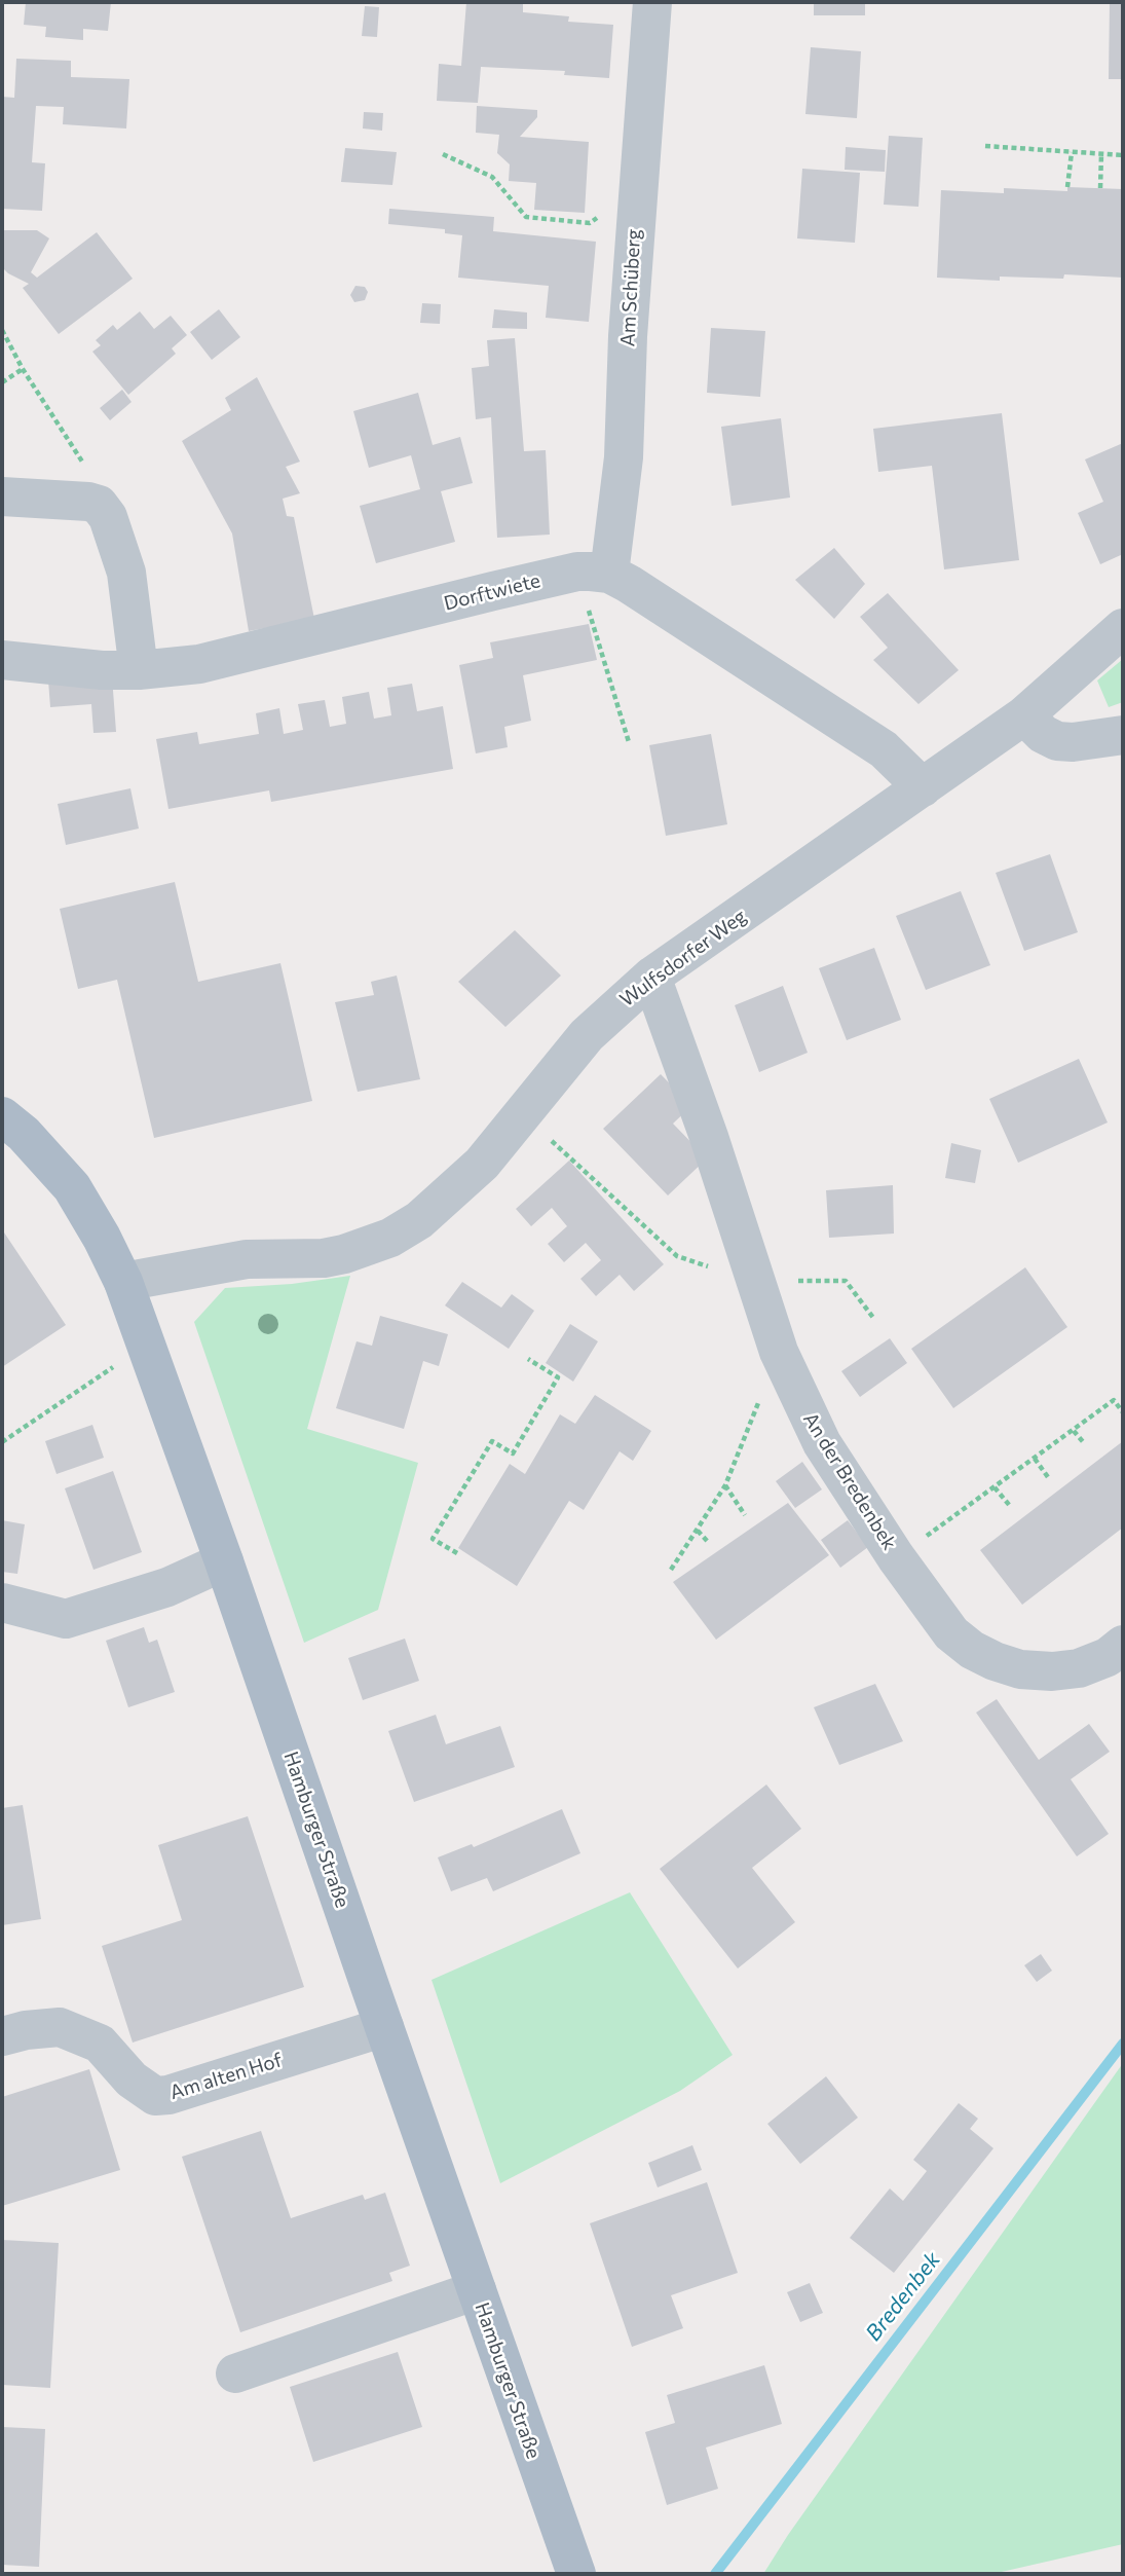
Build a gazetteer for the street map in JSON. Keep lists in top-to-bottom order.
{
  "streets": {
    "main road": ["Hamburger Straße"],
    "street": [
      "Am Schüberg",
      "Dorftwiete",
      "Wulfsdorfer Weg",
      "An der Bredenbek",
      "Am alten Hof"
    ]
  },
  "crossings": [
    ["Am Schüberg", "Dorftwiete"],
    ["Wulfsdorfer Weg", "An der Bredenbek"],
    ["Wulfsdorfer Weg", "Hamburger Straße"],
    ["Hamburger Straße", "Am alten Hof"]
  ],
  "water": ["Bredenbek"]
}
